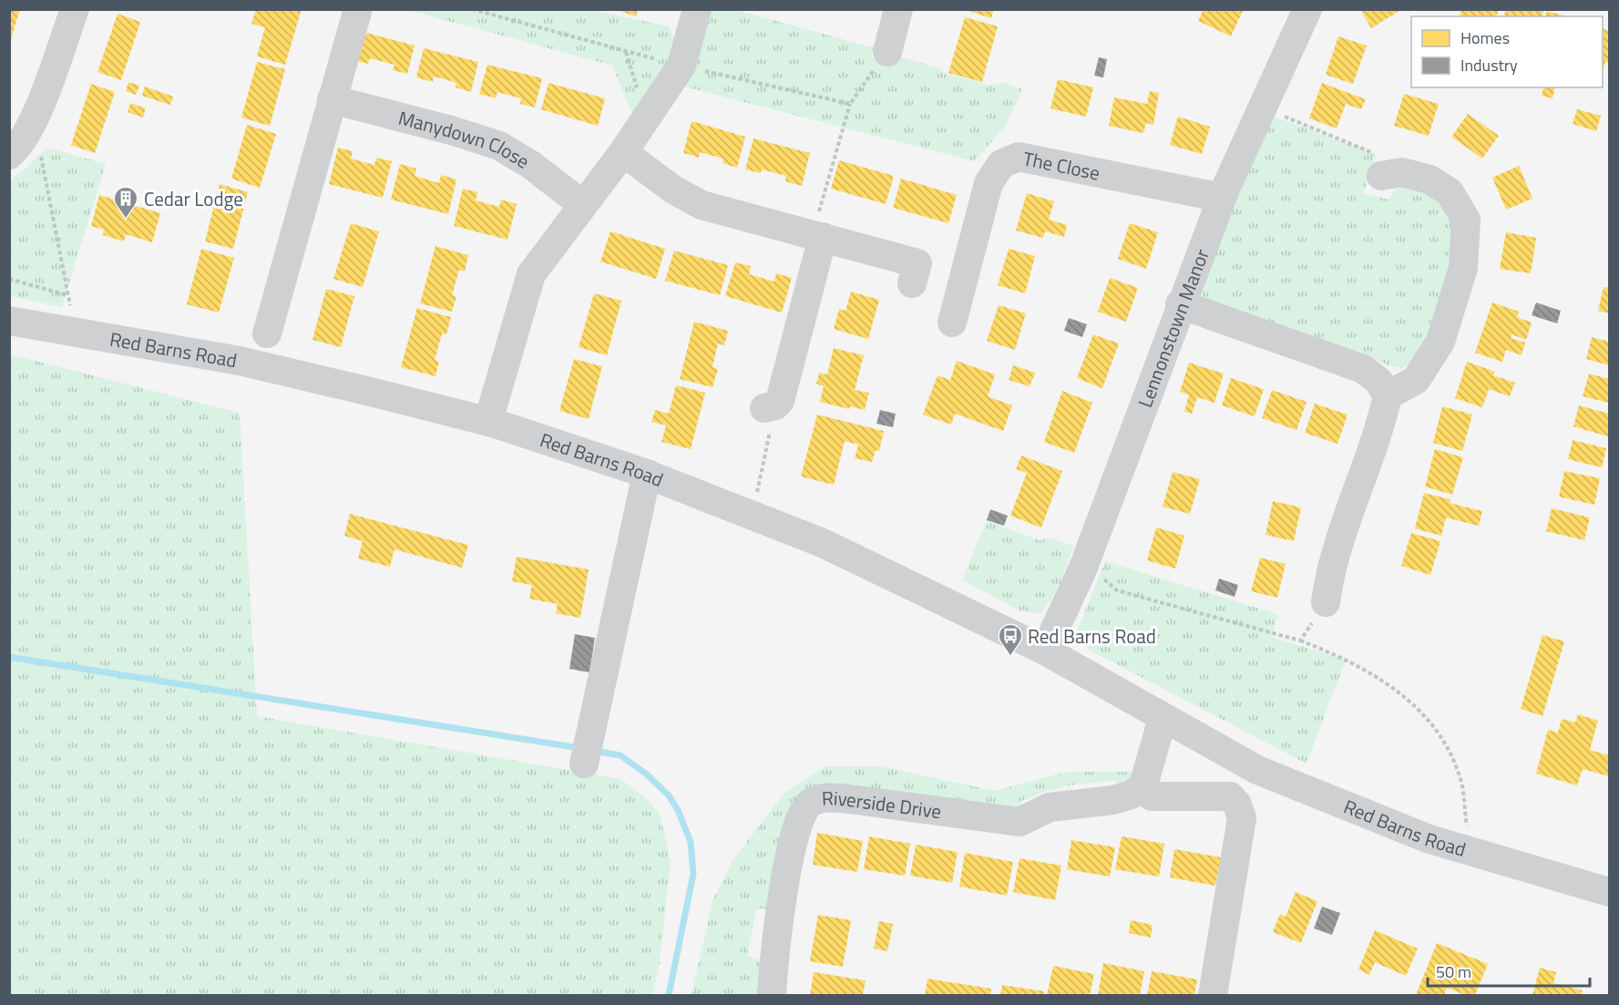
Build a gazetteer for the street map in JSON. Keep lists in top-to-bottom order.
{
  "streets": {
    "street": [
      "Manydown Close",
      "The Close",
      "Lennonstown Manor",
      "Red Barns Road",
      "Riverside Drive"
    ]
  },
  "crossings": [
    ["The Close", "Lennonstown Manor"],
    ["Lennonstown Manor", "Red Barns Road"]
  ],
  "places": {
    "building": ["Cedar Lodge"],
    "bus stop": ["Red Barns Road"]
  },
  "legend": ["Homes", "Industry"],
  "scale_bar": "50 m"
}
